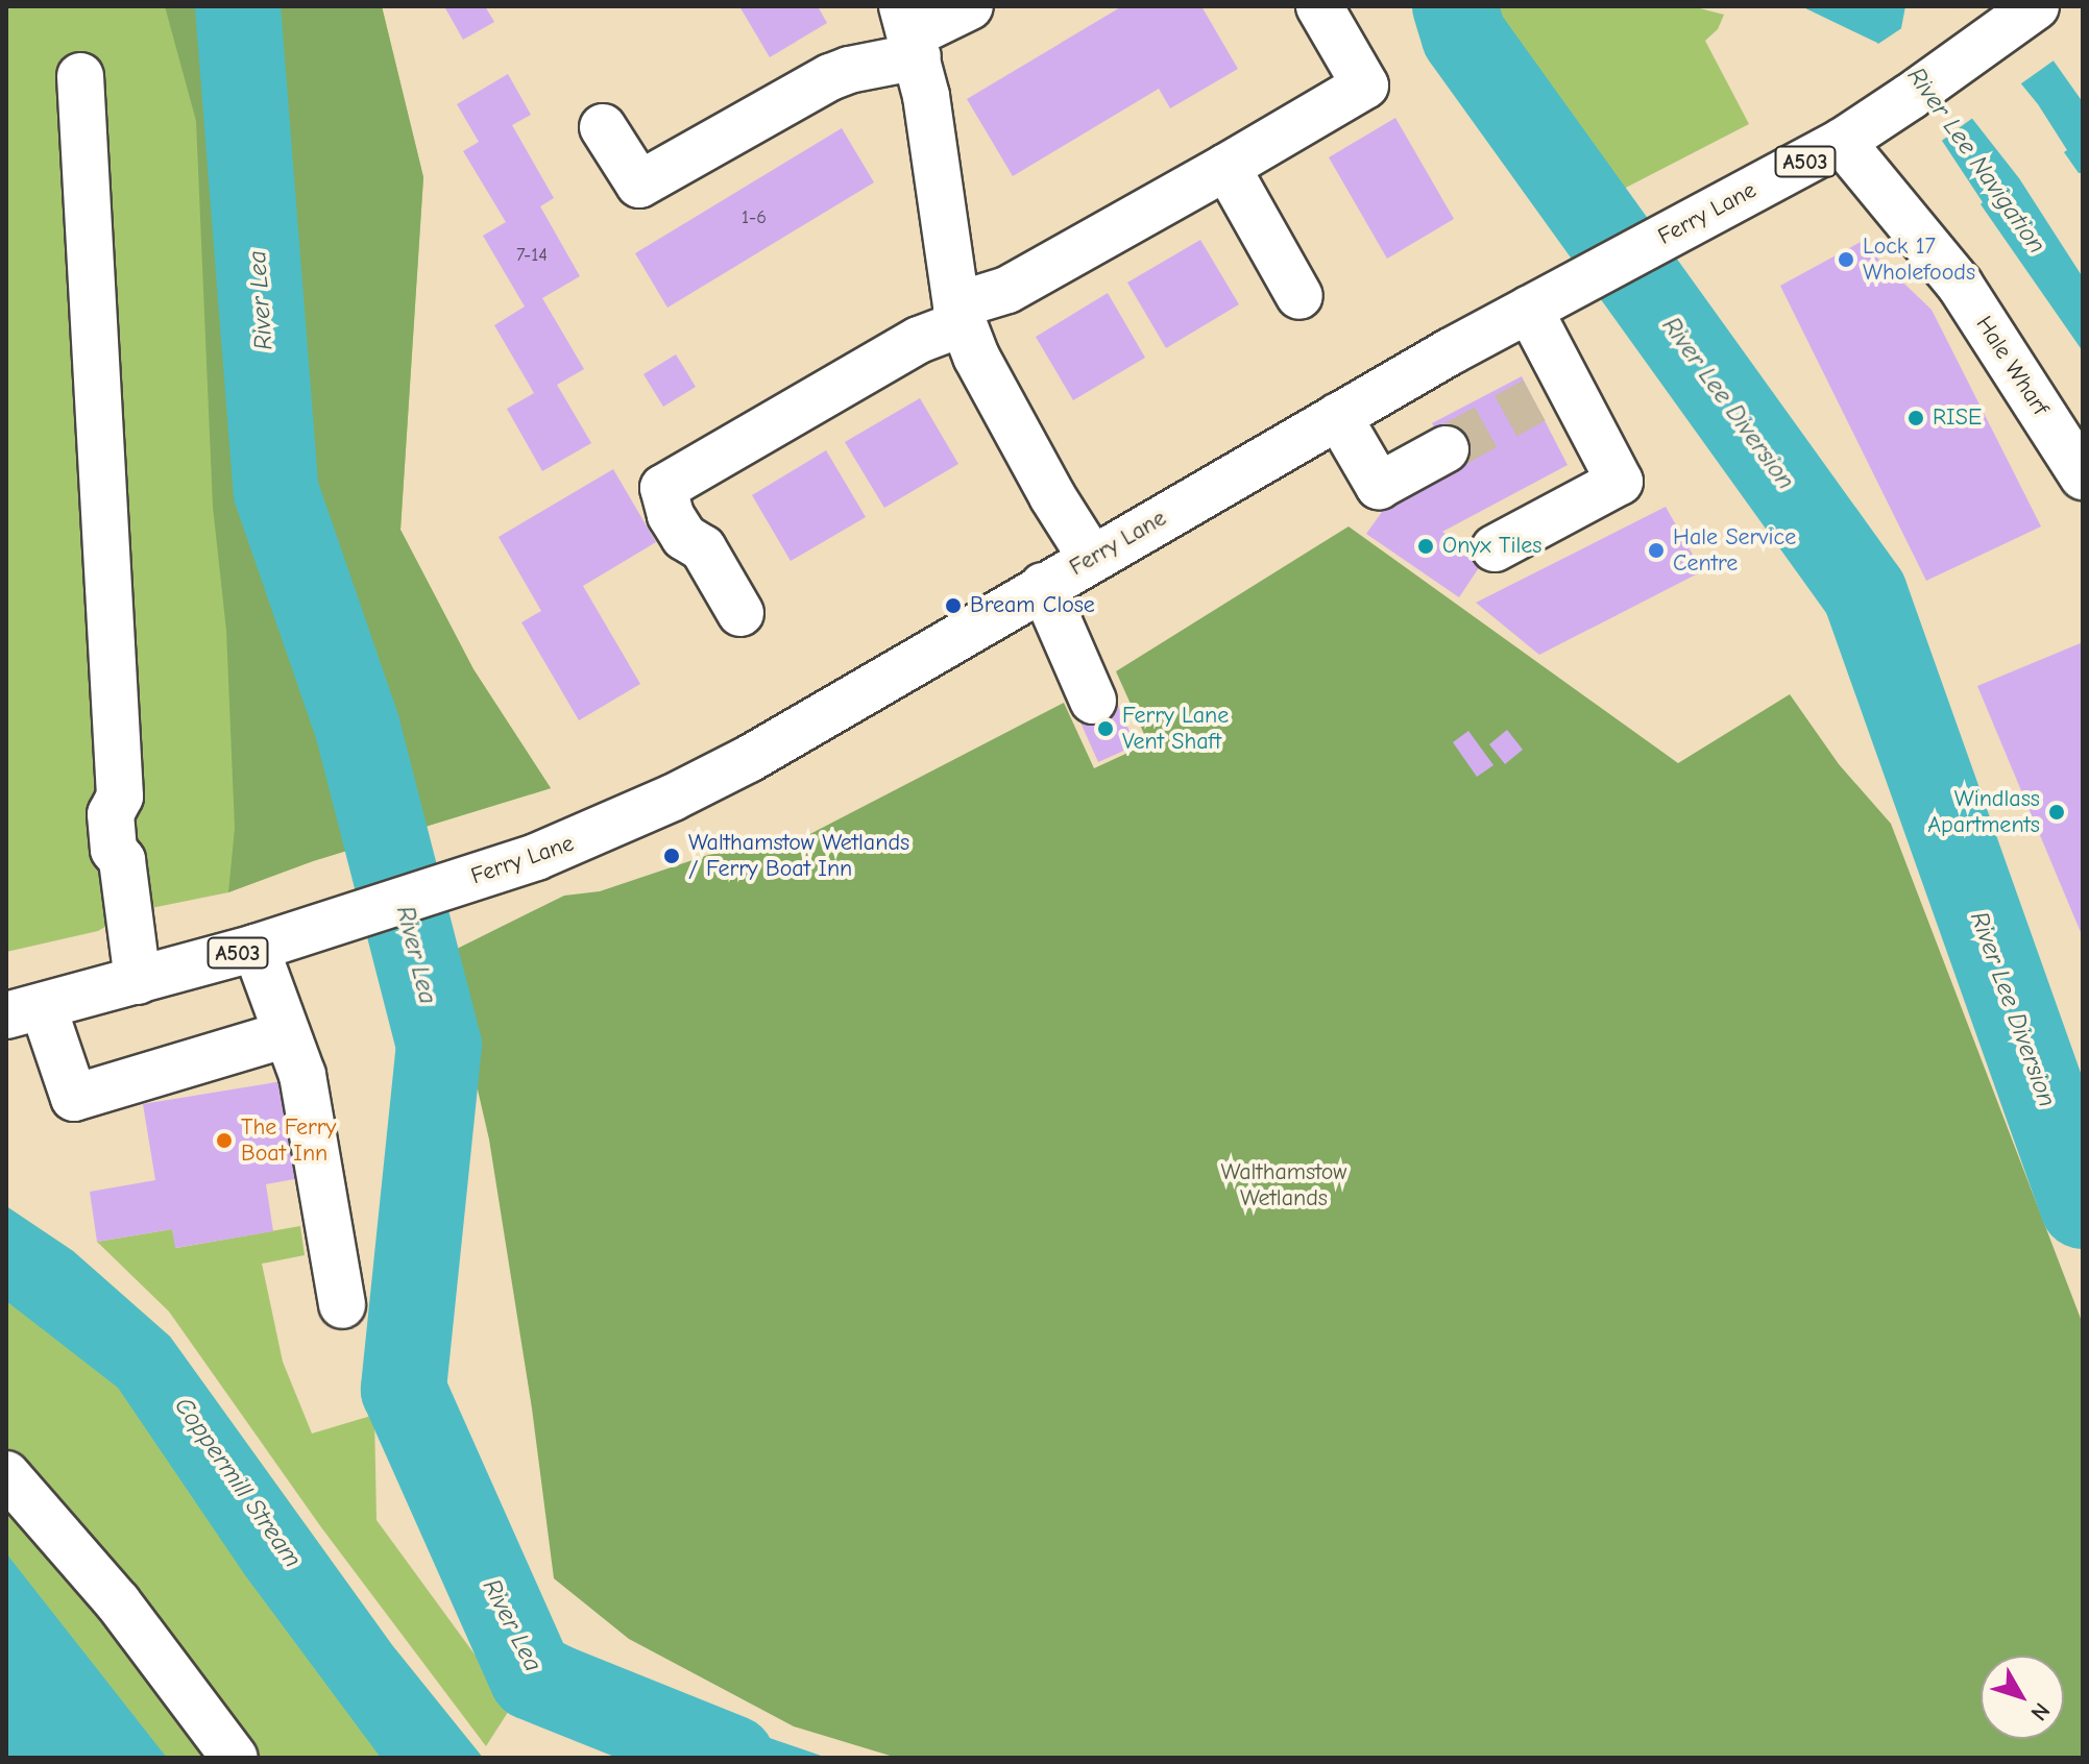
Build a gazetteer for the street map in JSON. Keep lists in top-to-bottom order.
{
  "streets": {
    "main road": ["A503", "Ferry Lane", "Hale Wharf"]
  },
  "crossings": [
    ["Ferry Lane", "Hale Wharf"]
  ],
  "water": [
    "River Lee Navigation",
    "River Lea",
    "River Lee Diversion",
    "Coppermill Stream"
  ],
  "parks": ["Walthamstow Wetlands"],
  "places": [
    "Lock 17 Wholefoods",
    "RISE",
    "Onyx Tiles",
    "Hale Service Centre",
    "Bream Close",
    "Ferry Lane Vent Shaft",
    "Windlass Apartments",
    "Walthamstow Wetlands / Ferry Boat Inn",
    "The Ferry Boat Inn"
  ],
  "house_numbers": ["1-6", "7-14"],
  "north": "bottom right"
}
